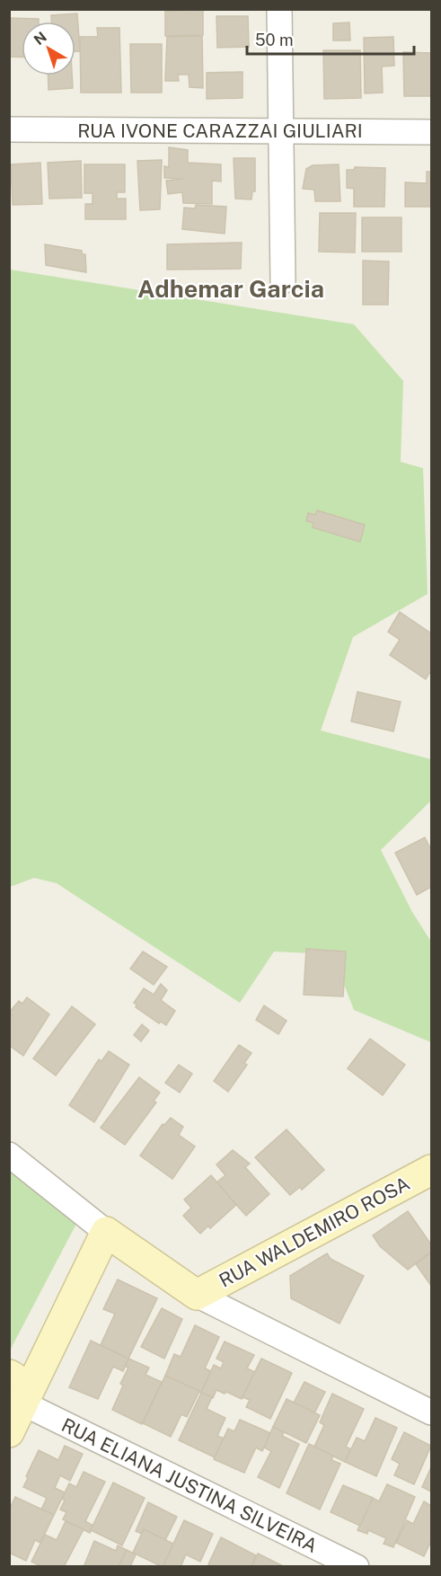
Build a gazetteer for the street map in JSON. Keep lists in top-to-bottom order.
{
  "streets": {
    "street": ["RUA IVONE CARAZZAI GIULIARI", "RUA WALDEMIRO ROSA", "RUA ELIANA JUSTINA SILVEIRA"]
  },
  "districts": ["Adhemar Garcia"],
  "scale_bar": "50 m",
  "north": "top left"
}
